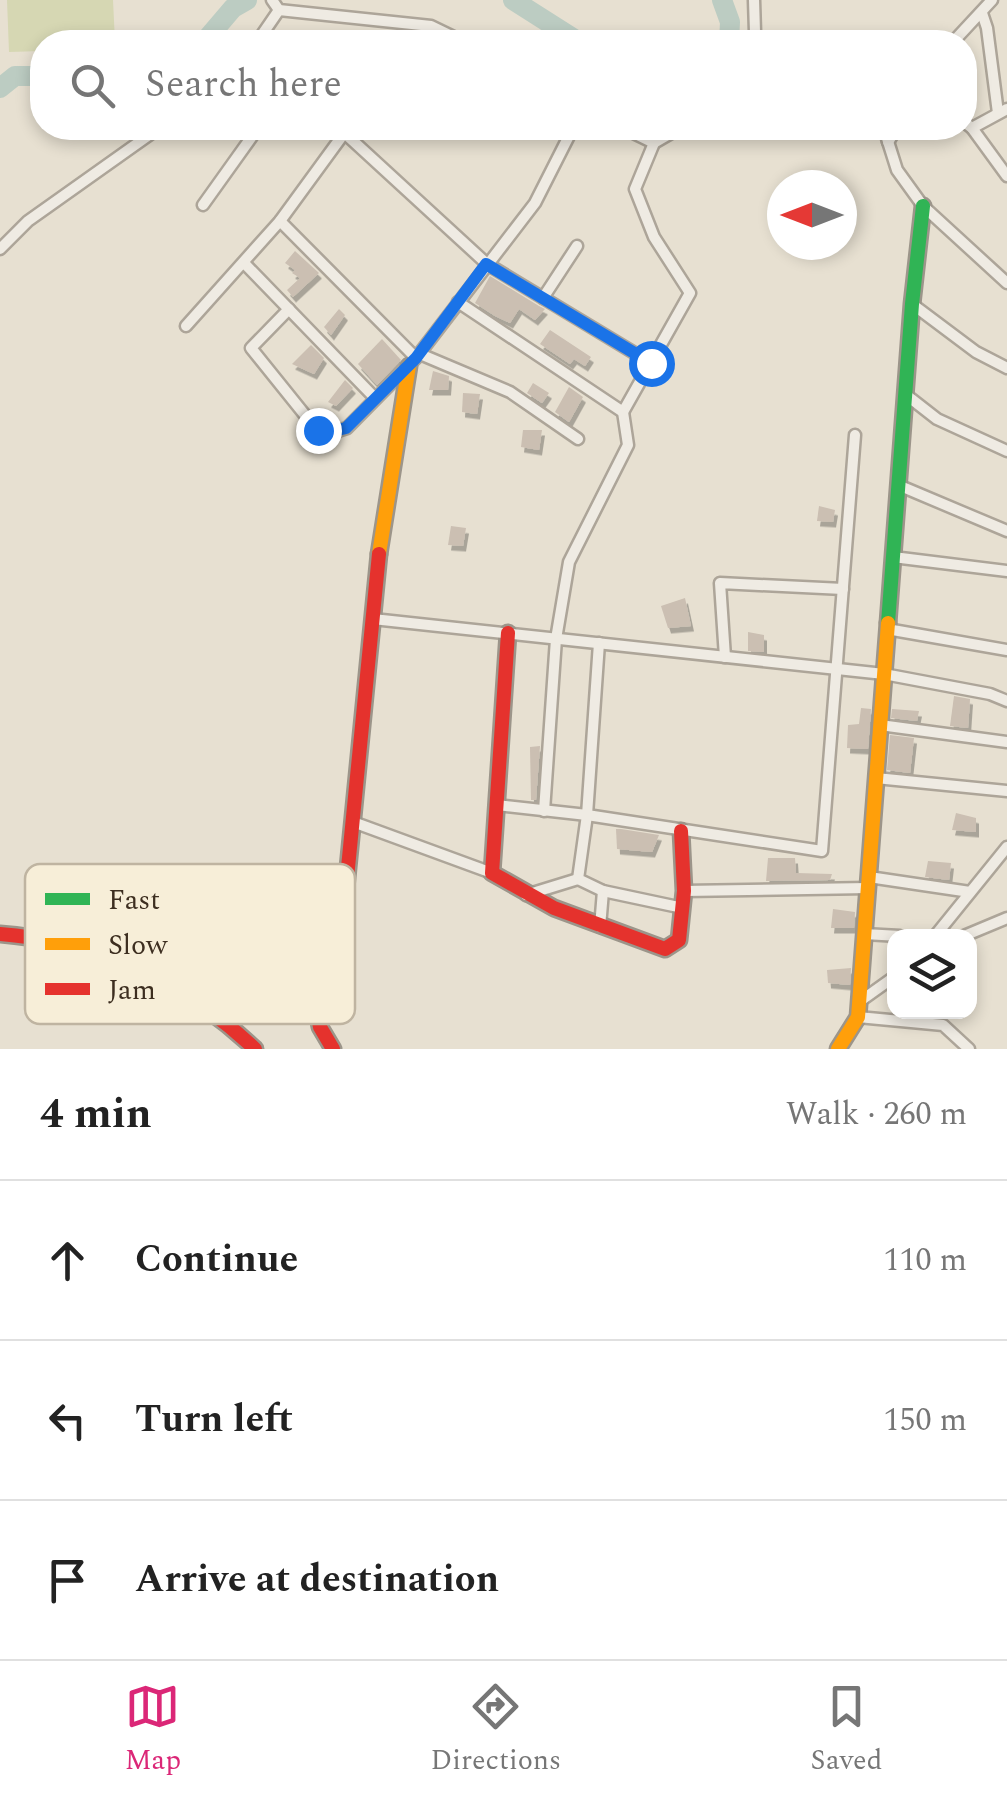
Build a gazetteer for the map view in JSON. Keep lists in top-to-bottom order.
{
  "legend": ["Fast", "Slow", "Jam"],
  "north": "left",
  "page": {
    "search": "Search here",
    "heading": ["4 min", "Walk · 260 m"],
    "list": [
      ["Continue", "110 m"],
      ["Turn left", "150 m"],
      "Arrive at destination"
    ],
    "nav": ["Map", "Directions", "Saved"]
  }
}
